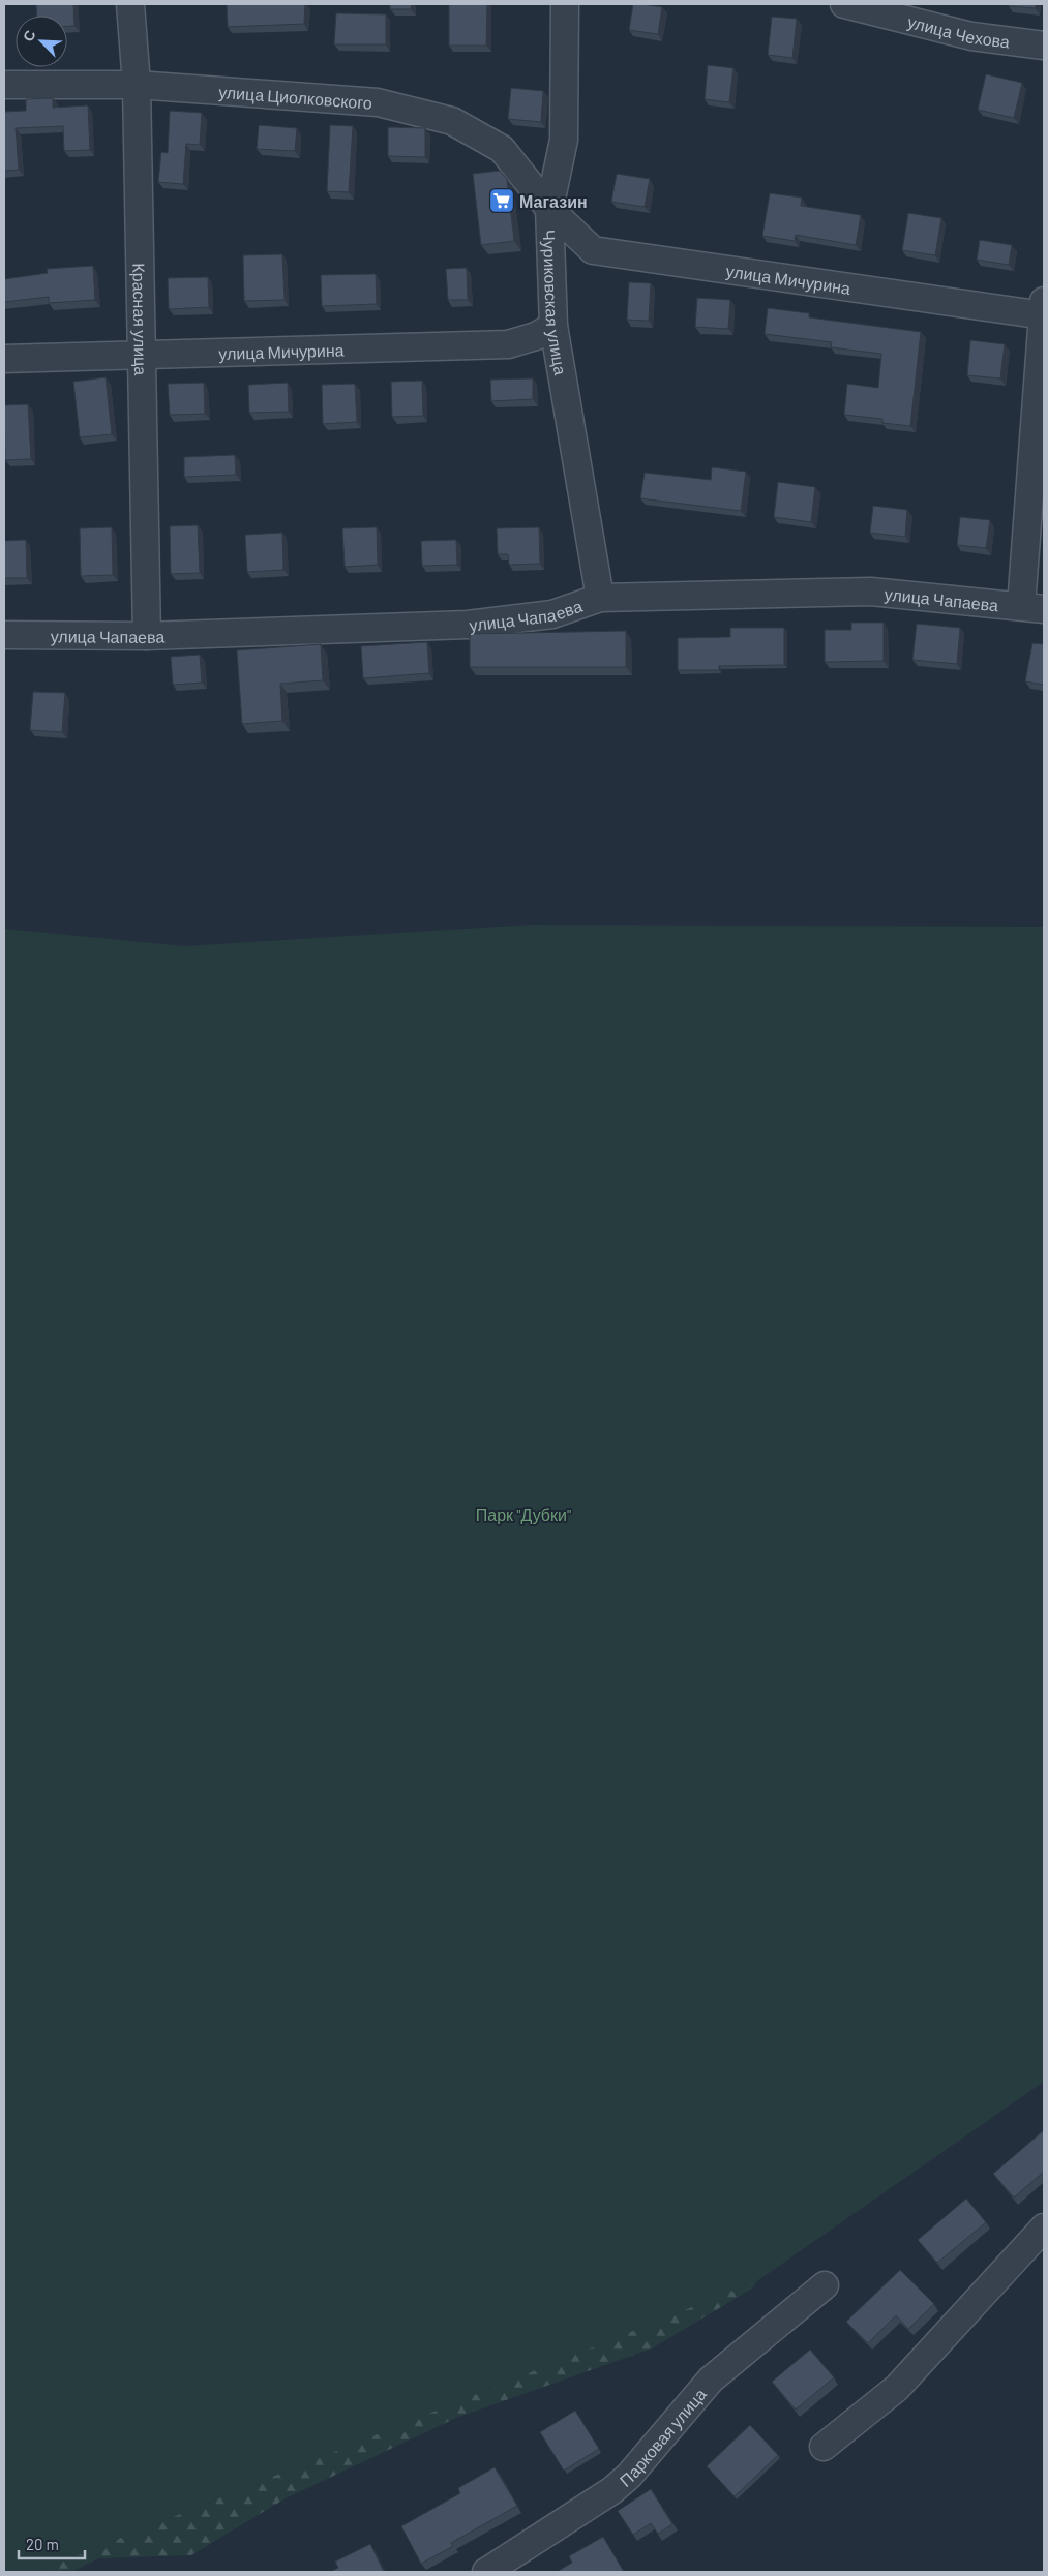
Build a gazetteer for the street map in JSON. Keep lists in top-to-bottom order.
{
  "streets": {
    "street": [
      "улица Чехова",
      "улица Циолковского",
      "улица Мичурина",
      "Чуриковская улица",
      "Красная улица",
      "улица Чапаева",
      "Парковая улица"
    ]
  },
  "crossings": [
    ["улица Циолковского", "улица Мичурина"],
    ["улица Циолковского", "Чуриковская улица"],
    ["улица Циолковского", "Красная улица"],
    ["улица Мичурина", "Чуриковская улица"],
    ["улица Мичурина", "Красная улица"],
    ["Чуриковская улица", "улица Чапаева"],
    ["Красная улица", "улица Чапаева"]
  ],
  "parks": ["Парк \"Дубки\""],
  "places": {
    "supermarket": ["Магазин"]
  },
  "scale_bar": "20 m",
  "north": "top left"
}
